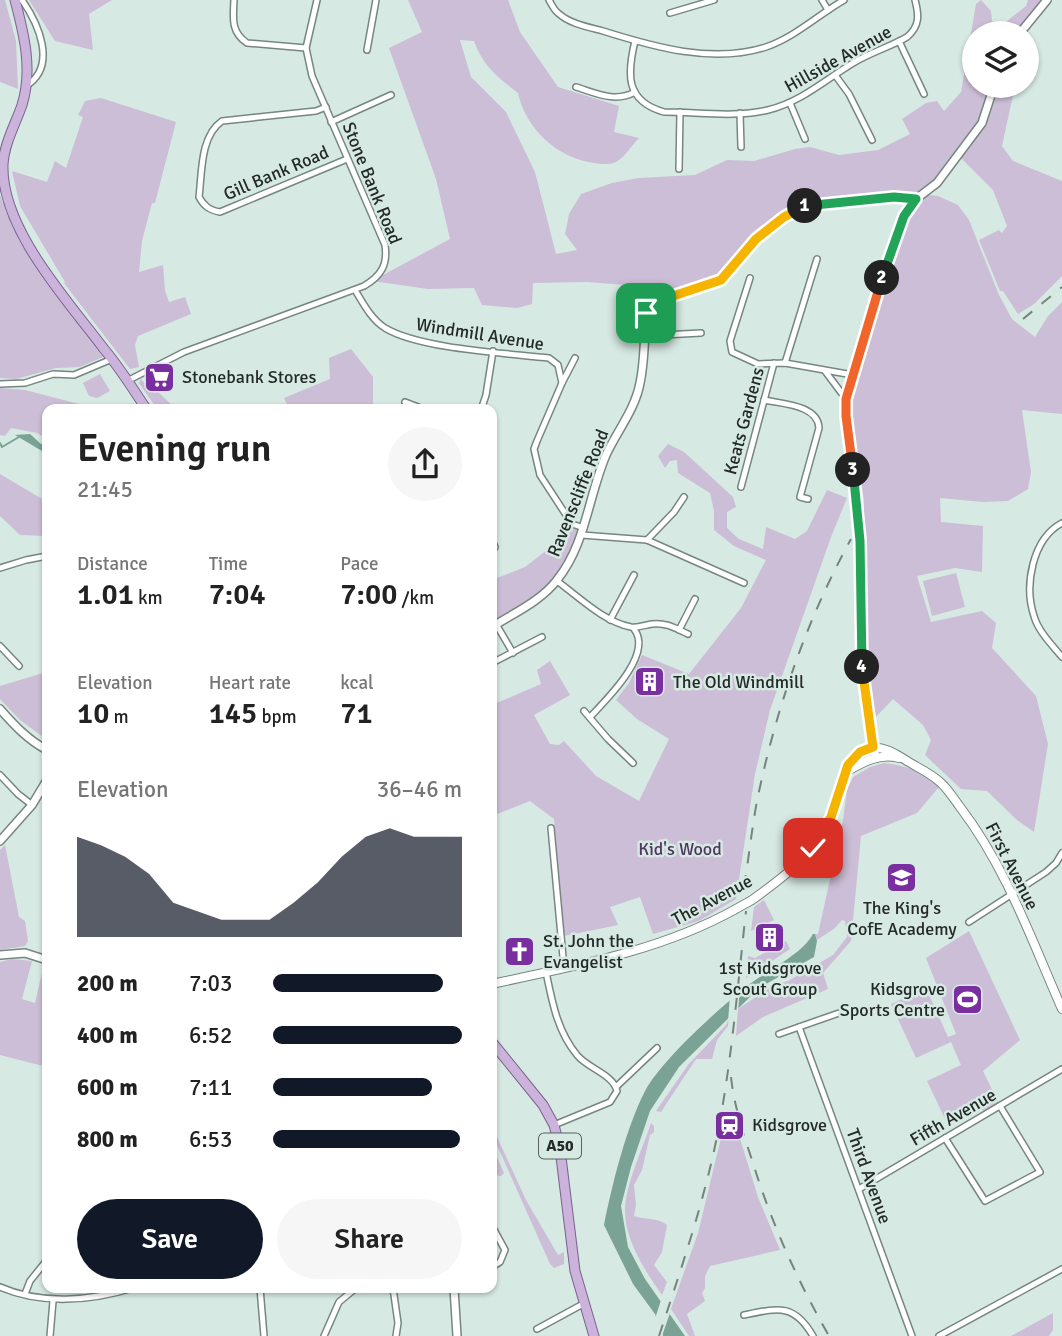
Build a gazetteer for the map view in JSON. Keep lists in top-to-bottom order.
{
  "streets": {
    "main road": ["First Avenue", "The Avenue", "A50"],
    "street": [
      "Hillside Avenue",
      "Gill Bank Road",
      "Stone Bank Road",
      "Windmill Avenue",
      "Keats Gardens",
      "Ravenscliffe Road",
      "Fifth Avenue",
      "Third Avenue"
    ]
  },
  "crossings": [
    ["Gill Bank Road", "Stone Bank Road"],
    ["Stone Bank Road", "Windmill Avenue"],
    ["First Avenue", "The Avenue"],
    ["Fifth Avenue", "Third Avenue"]
  ],
  "parks": ["Kid's Wood"],
  "places": {
    "supermarket": ["Stonebank Stores"],
    "building": ["The Old Windmill", "1st Kidsgrove Scout Group"],
    "school or university": ["The King's CofE Academy"],
    "church": ["St. John the Evangelist"],
    "sports": ["Kidsgrove Sports Centre"],
    "station": ["Kidsgrove"]
  },
  "page": {
    "pins": [
      "1",
      "2",
      "3",
      "4"
    ],
    "heading": ["Evening run", "21:45"],
    "stats": [
      ["Distance", "1.01 km"],
      ["Time", "7:04"],
      ["Pace", "7:00 /km"],
      ["Elevation", "10 m"],
      ["Heart rate", "145 bpm"],
      ["kcal", "71"]
    ],
    "chart": ["Elevation", "36–46 m"],
    "list": [
      {
        "name": "200 m",
        "note": "7:03"
      },
      {
        "name": "400 m",
        "note": "6:52"
      },
      {
        "name": "600 m",
        "note": "7:11"
      },
      {
        "name": "800 m",
        "note": "6:53"
      }
    ],
    "buttons": ["Save", "Share"]
  }
}
